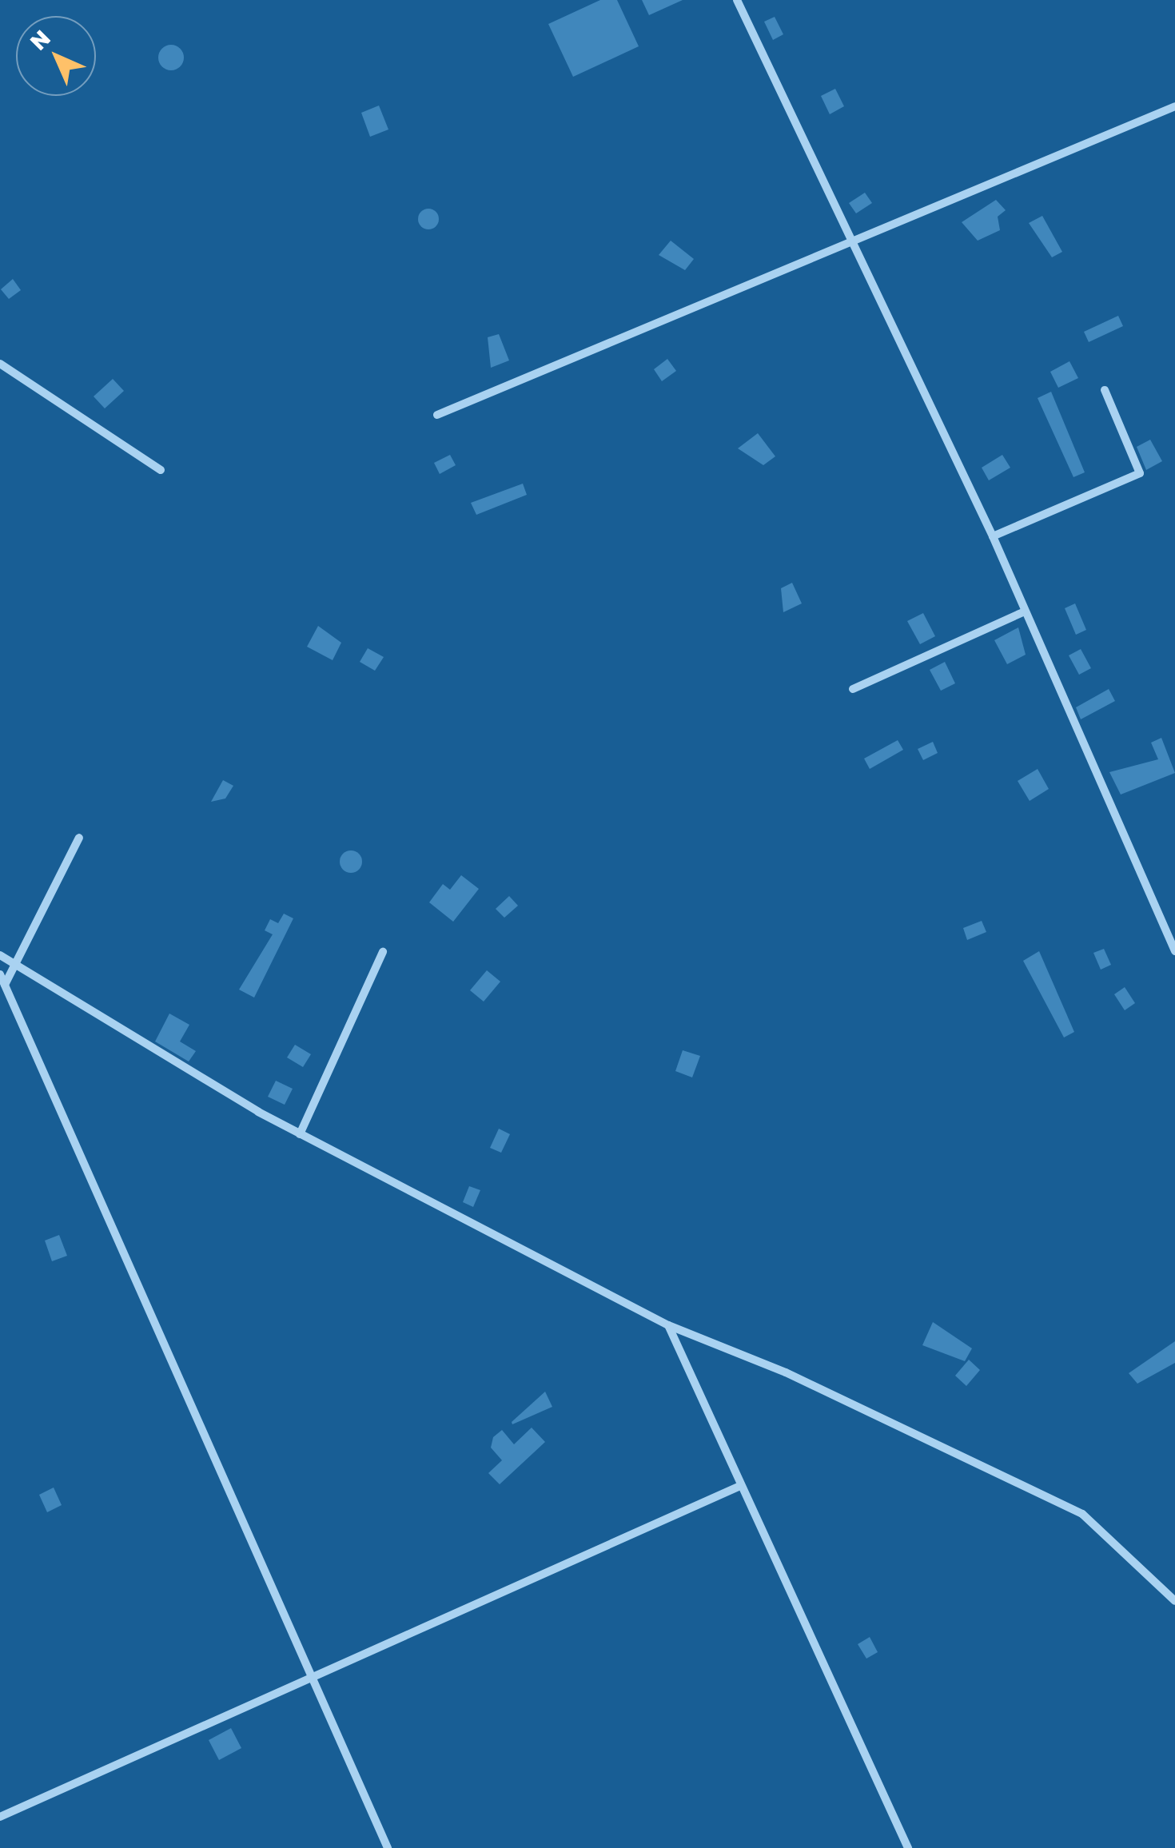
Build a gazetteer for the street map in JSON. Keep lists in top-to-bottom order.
{
  "north": "top left"
}
